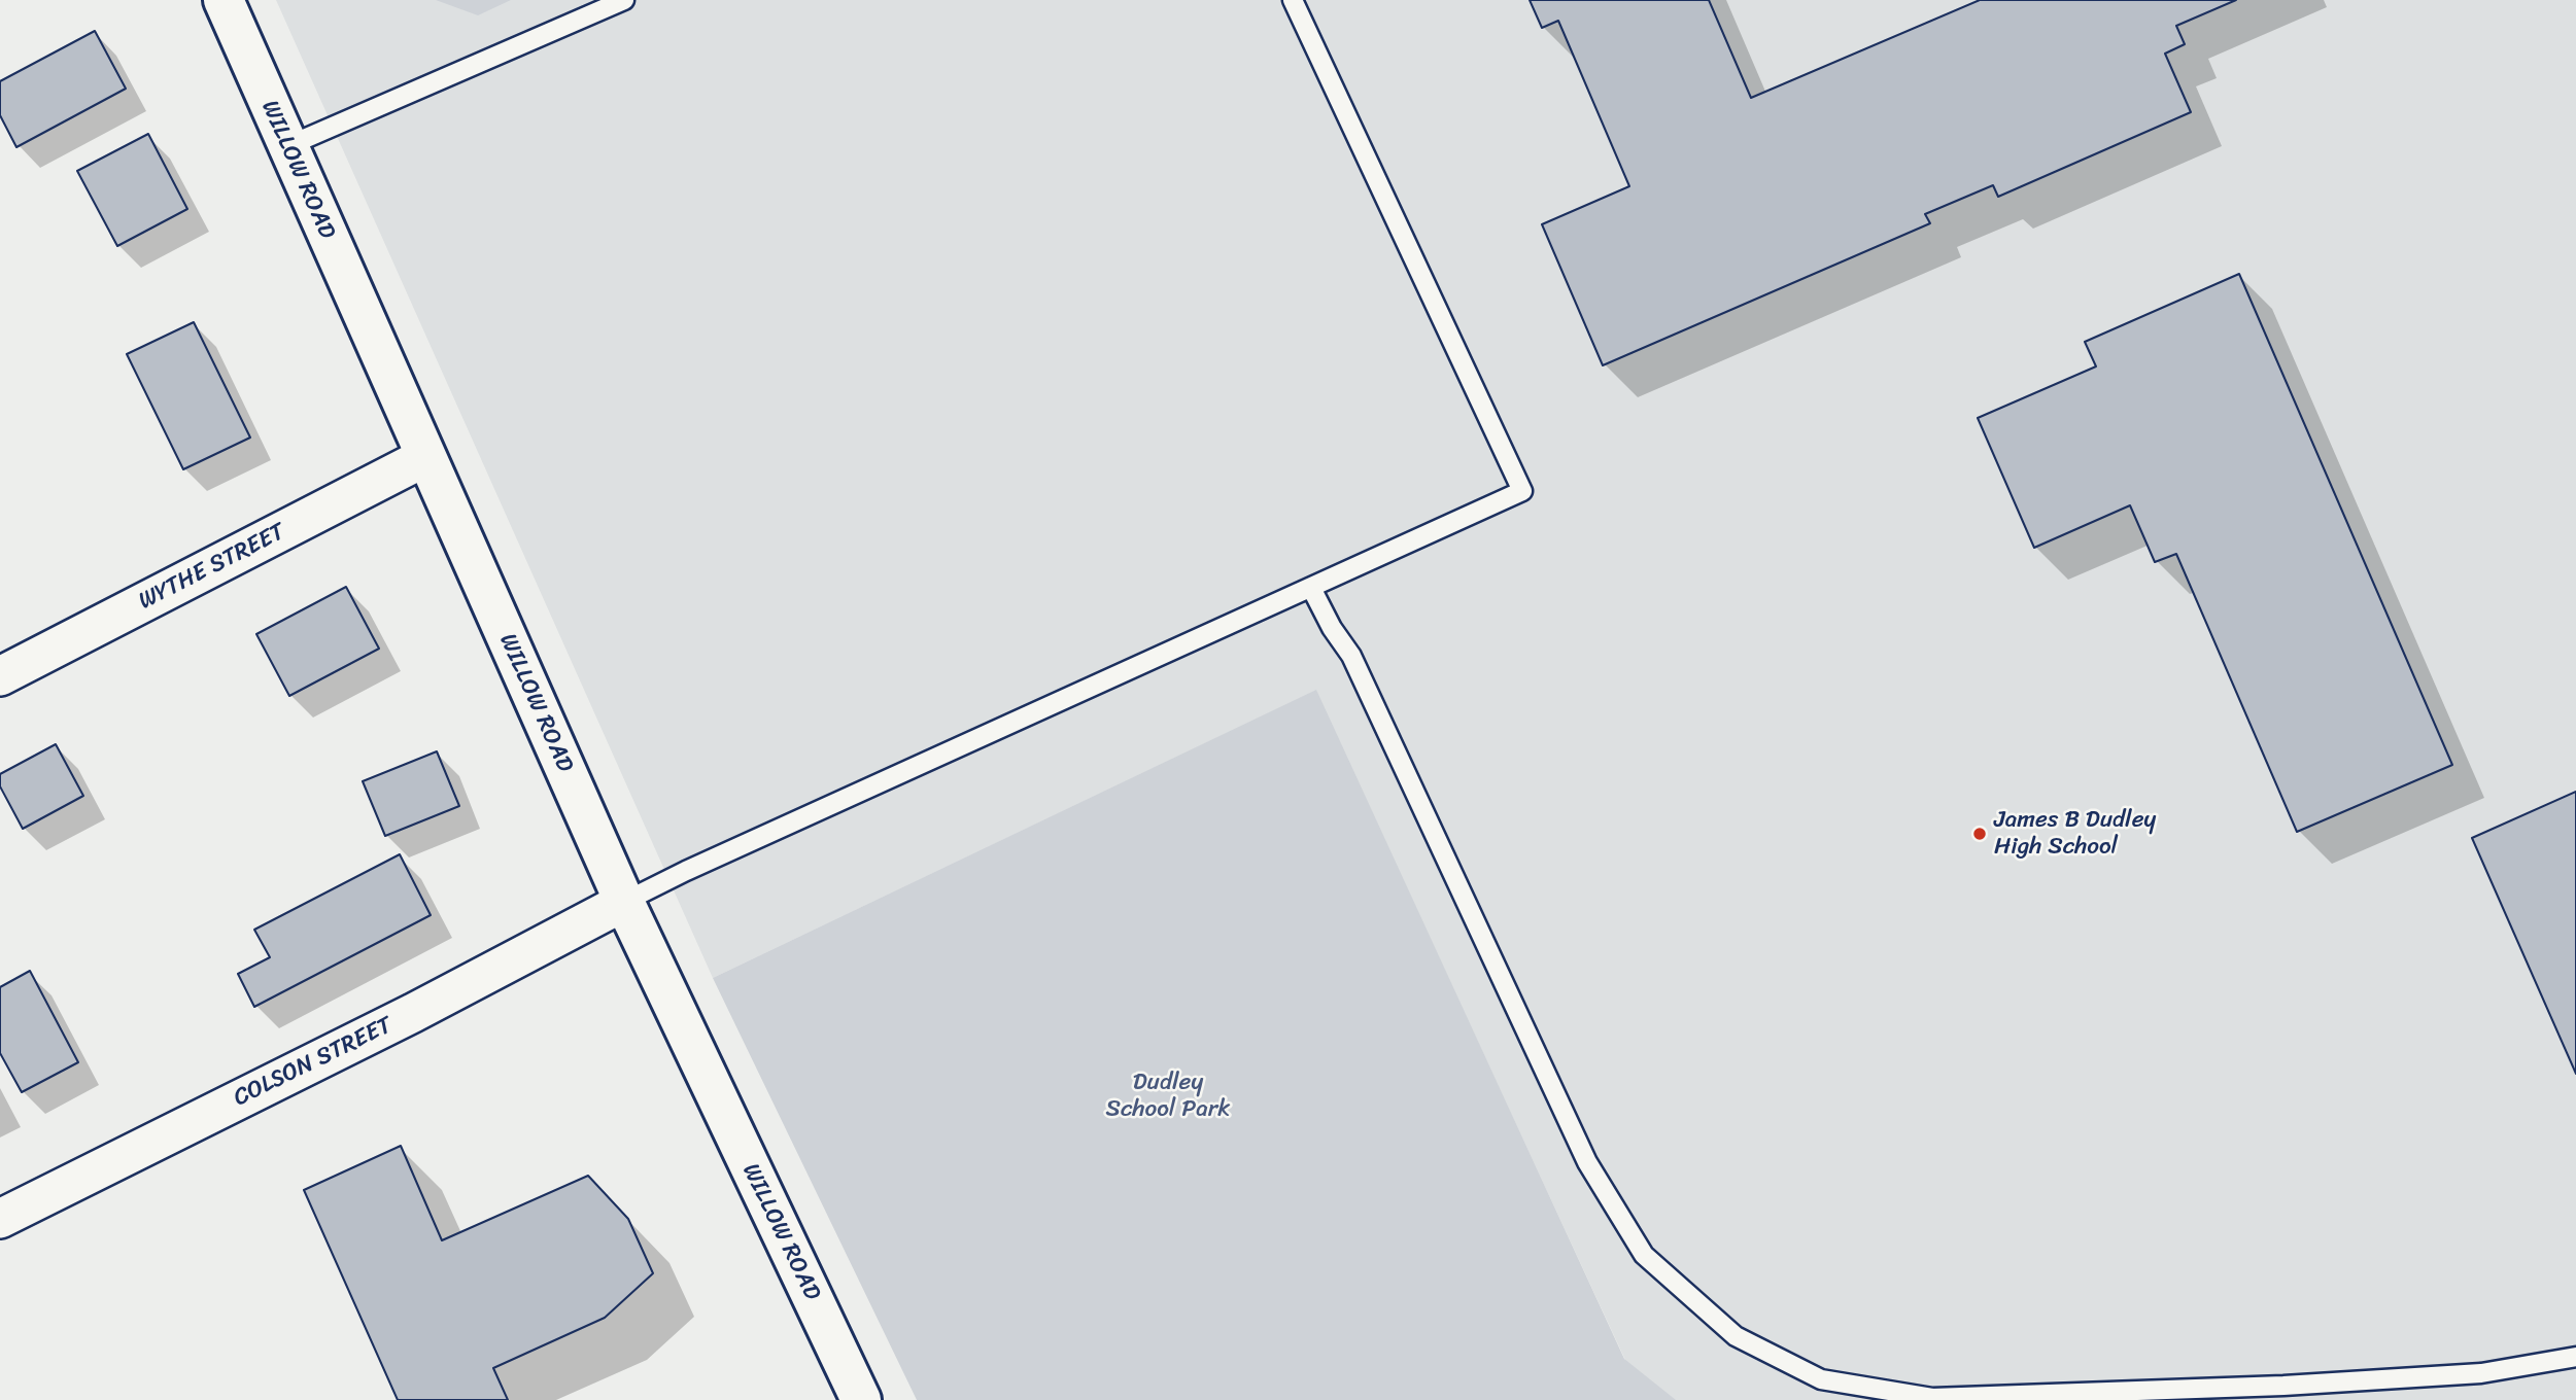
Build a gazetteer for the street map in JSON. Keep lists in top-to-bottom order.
{
  "streets": {
    "street": ["WILLOW ROAD", "WYTHE STREET", "COLSON STREET"]
  },
  "crossings": [
    ["WILLOW ROAD", "WYTHE STREET"],
    ["WILLOW ROAD", "COLSON STREET"]
  ],
  "parks": ["Dudley School Park"],
  "places": ["James B Dudley High School"]
}
